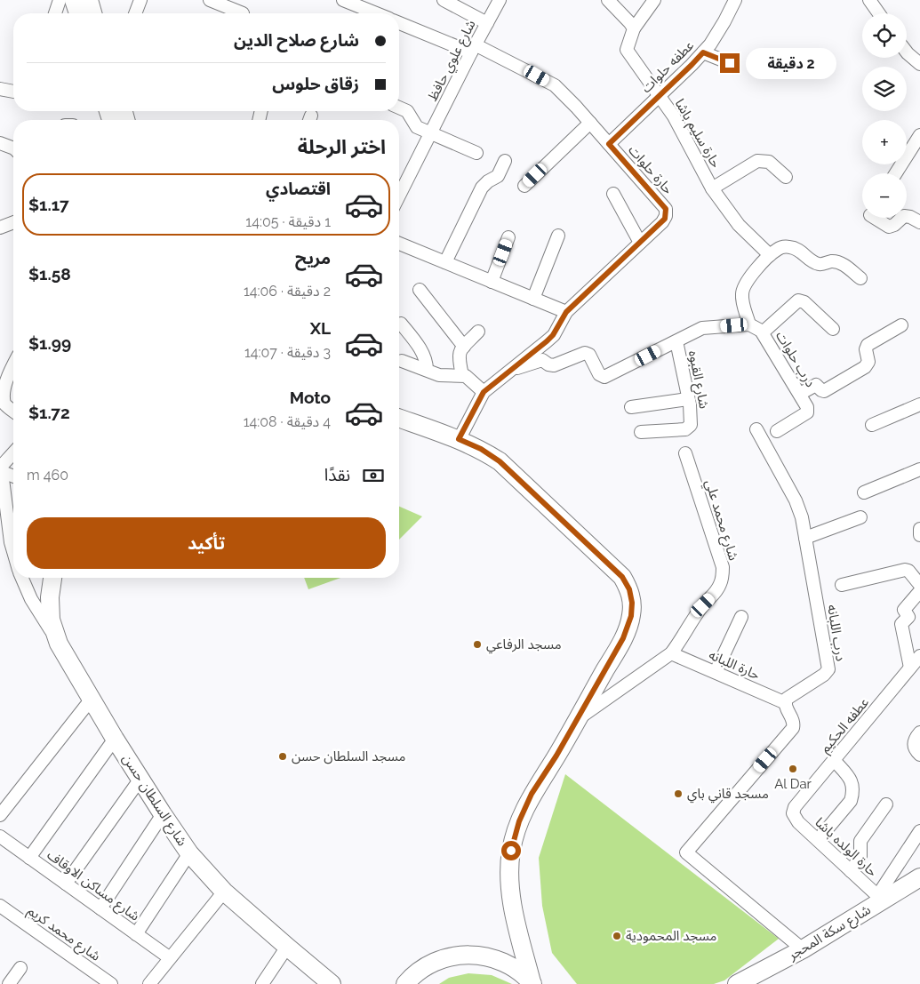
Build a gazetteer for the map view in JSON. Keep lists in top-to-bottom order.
{
  "streets": {
    "main road": ["شارع السلطان حسن", "شارع سكة المحجر"],
    "street": [
      "شارع علوي حافظ",
      "عطفه حلوات",
      "حارة سليم باشا",
      "حارة حلوات",
      "درب حلوات",
      "شارع القبوه",
      "شارع محمد علي",
      "درب اللبانه",
      "حارة اللبانه",
      "عطفه الحكيم",
      "حارة الولده باشا",
      "شارع مساكن الاوقاف",
      "شارع محمد كريم"
    ]
  },
  "crossings": [
    ["شارع علوي حافظ", "حارة حلوات"],
    ["عطفه حلوات", "حارة سليم باشا"],
    ["عطفه حلوات", "حارة حلوات"],
    ["شارع محمد علي", "حارة اللبانه"],
    ["درب اللبانه", "حارة اللبانه"],
    ["عطفه الحكيم", "حارة الولده باشا"],
    ["حارة الولده باشا", "شارع سكة المحجر"]
  ],
  "places": [
    "مسجد الرفاعي",
    "مسجد السلطان حسن",
    "Al Dar",
    "مسجد قاني باي",
    "مسجد المحمودية"
  ],
  "page": {
    "map_buttons": ["+", "−"],
    "banner": ["شارع صلاح الدين", "زقاق حلوس"],
    "bubble": "2 دقيقة",
    "heading": "اختر الرحلة",
    "list": [
      {
        "name": "اقتصادي",
        "note": "1 دقيقة · 14:05",
        "value": "$1.17"
      },
      {
        "name": "مريح",
        "note": "2 دقيقة · 14:06",
        "value": "$1.58"
      },
      {
        "name": "XL",
        "note": "3 دقيقة · 14:07",
        "value": "$1.99"
      },
      {
        "name": "Moto",
        "note": "4 دقيقة · 14:08",
        "value": "$1.72"
      }
    ],
    "pay": ["نقدًا", "460 m"],
    "buttons": "تأكيد"
  }
}
